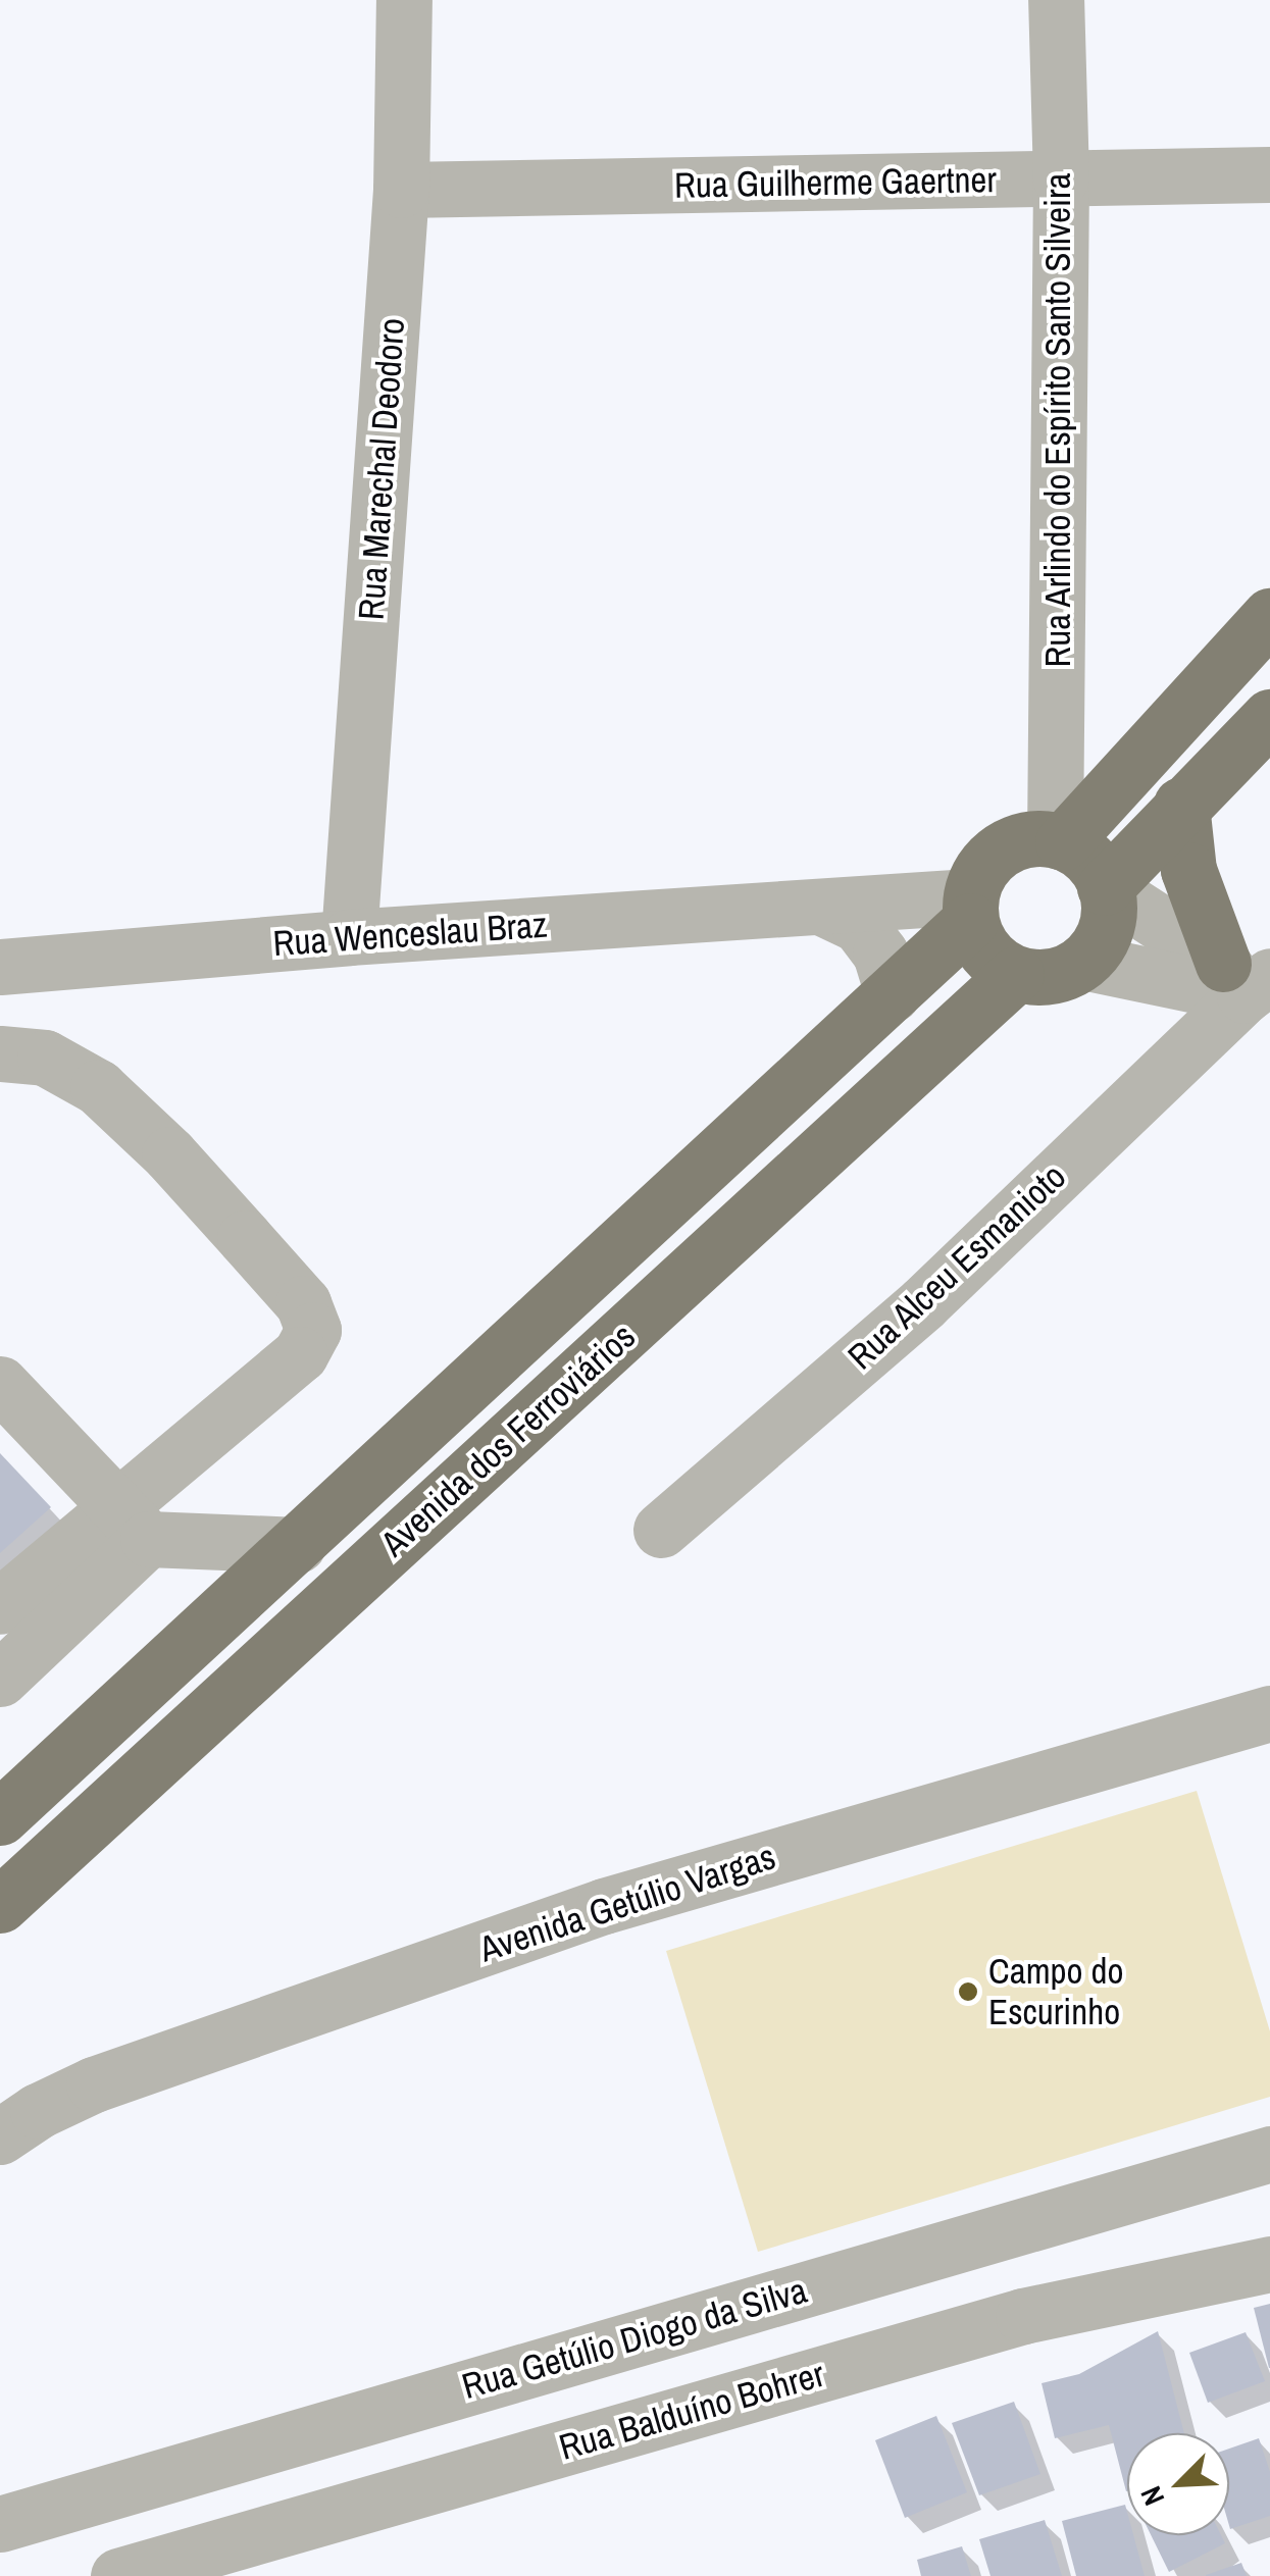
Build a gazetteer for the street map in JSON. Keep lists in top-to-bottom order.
{
  "streets": {
    "main road": ["Avenida dos Ferroviários"],
    "street": [
      "Rua Guilherme Gaertner",
      "Rua Arlindo do Espírito Santo Silveira",
      "Rua Marechal Deodoro",
      "Rua Wenceslau Braz",
      "Rua Alceu Esmanioto",
      "Avenida Getúlio Vargas",
      "Rua Getúlio Diogo da Silva",
      "Rua Balduíno Bohrer"
    ]
  },
  "crossings": [
    ["Rua Guilherme Gaertner", "Rua Arlindo do Espírito Santo Silveira"],
    ["Rua Guilherme Gaertner", "Rua Marechal Deodoro"],
    ["Rua Arlindo do Espírito Santo Silveira", "Rua Wenceslau Braz"],
    ["Rua Arlindo do Espírito Santo Silveira", "Avenida dos Ferroviários"],
    ["Rua Marechal Deodoro", "Rua Wenceslau Braz"],
    ["Rua Wenceslau Braz", "Avenida dos Ferroviários"]
  ],
  "places": ["Campo do Escurinho"],
  "north": "bottom left"
}
